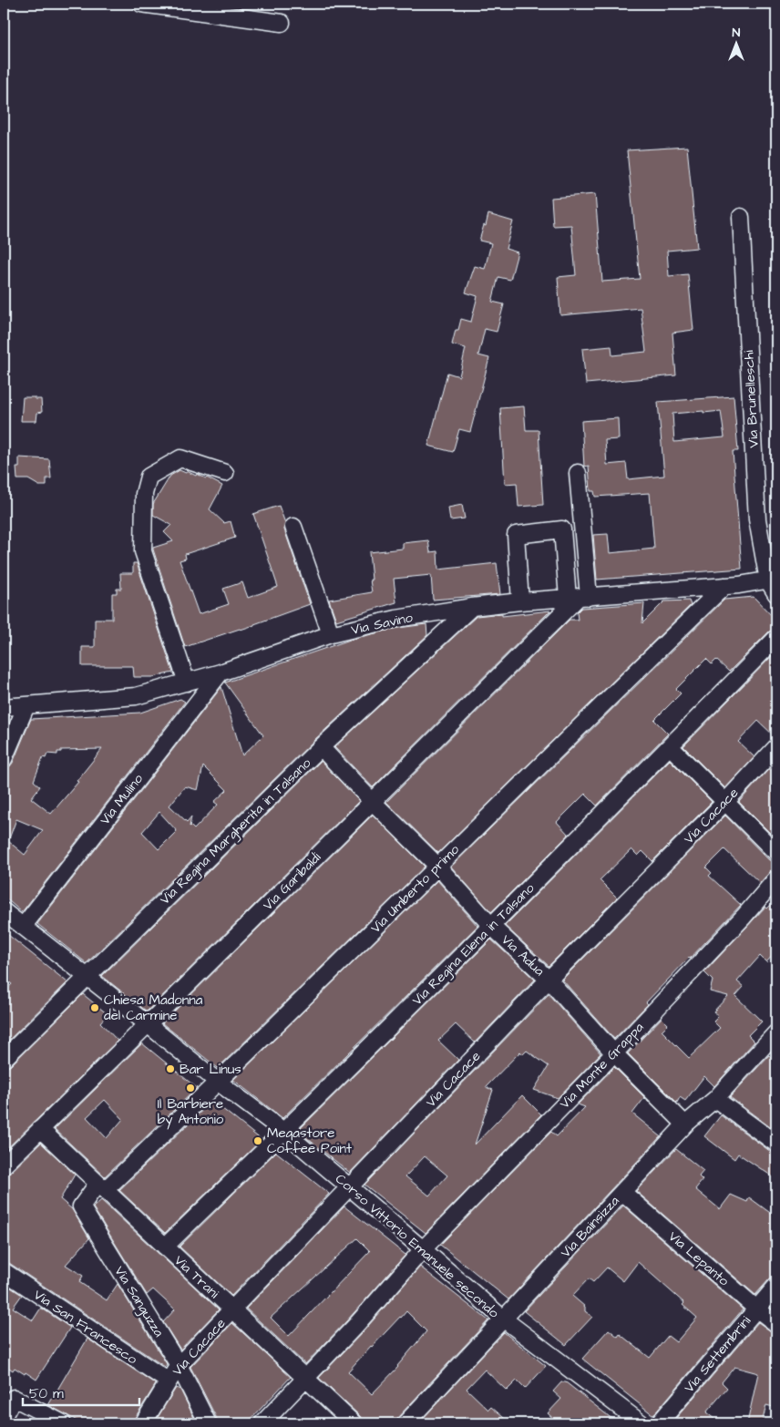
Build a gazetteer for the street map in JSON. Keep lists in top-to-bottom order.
{
  "streets": {
    "street": [
      "Via Brunelleschi",
      "Via Savino",
      "Via Mulino",
      "Via Cacace",
      "Via Regina Margherita in Talsano",
      "Via Garibaldi",
      "Via Umberto primo",
      "Via Regina Elena in Talsano",
      "Via Adua",
      "Via Monte Grappa",
      "Via Bainsizza",
      "Corso Vittorio Emanuele secondo",
      "Via Lepanto",
      "Via Trani",
      "Via Sanguzza",
      "Via San Francesco",
      "Via Settembrini"
    ]
  },
  "crossings": [
    ["Via Brunelleschi", "Via Savino"],
    ["Via Savino", "Via Mulino"],
    ["Via Savino", "Via Regina Margherita in Talsano"],
    ["Via Savino", "Via Garibaldi"],
    ["Via Savino", "Via Umberto primo"],
    ["Via Mulino", "Corso Vittorio Emanuele secondo"],
    ["Via Cacace", "Via Adua"],
    ["Via Cacace", "Corso Vittorio Emanuele secondo"],
    ["Via Cacace", "Via Trani"],
    ["Via Cacace", "Via Sanguzza"],
    ["Via Cacace", "Via San Francesco"],
    ["Via Regina Margherita in Talsano", "Via Adua"],
    ["Via Regina Margherita in Talsano", "Corso Vittorio Emanuele secondo"],
    ["Via Garibaldi", "Via Adua"],
    ["Via Garibaldi", "Corso Vittorio Emanuele secondo"],
    ["Via Garibaldi", "Via Trani"],
    ["Via Umberto primo", "Via Adua"],
    ["Via Umberto primo", "Corso Vittorio Emanuele secondo"],
    ["Via Umberto primo", "Via Trani"],
    ["Via Umberto primo", "Via Sanguzza"],
    ["Via Regina Elena in Talsano", "Via Adua"],
    ["Via Regina Elena in Talsano", "Corso Vittorio Emanuele secondo"],
    ["Via Regina Elena in Talsano", "Via Trani"],
    ["Via Adua", "Via Monte Grappa"],
    ["Via Adua", "Via Bainsizza"],
    ["Via Monte Grappa", "Corso Vittorio Emanuele secondo"],
    ["Via Monte Grappa", "Via Trani"],
    ["Via Bainsizza", "Corso Vittorio Emanuele secondo"],
    ["Via Bainsizza", "Via Lepanto"],
    ["Via Lepanto", "Via Settembrini"],
    ["Via Trani", "Via Sanguzza"]
  ],
  "places": [
    "Chiesa Madonna del Carmine",
    "Bar Linus",
    "Il Barbiere by Antonio",
    "Megastore Coffee Point"
  ],
  "scale_bar": "50 m",
  "north": "top"
}
